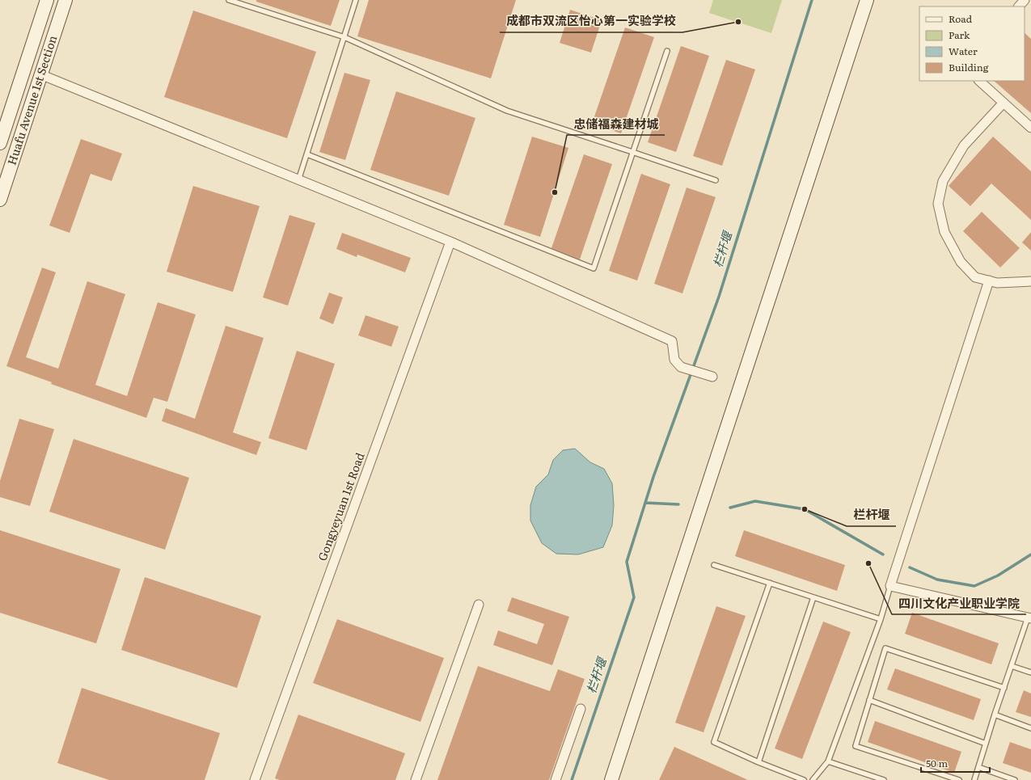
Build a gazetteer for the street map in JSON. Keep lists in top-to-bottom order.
{
  "streets": {
    "street": ["Huafu Avenue 1st Section", "Gongyeyuan 1st Road"]
  },
  "water": ["栏杆堰"],
  "places": [
    "成都市双流区怡心第一实验学校",
    "忠储福森建材城",
    "栏杆堰",
    "四川文化产业职业学院"
  ],
  "legend": [
    "Road",
    "Park",
    "Water",
    "Building"
  ],
  "scale_bar": "50 m"
}
